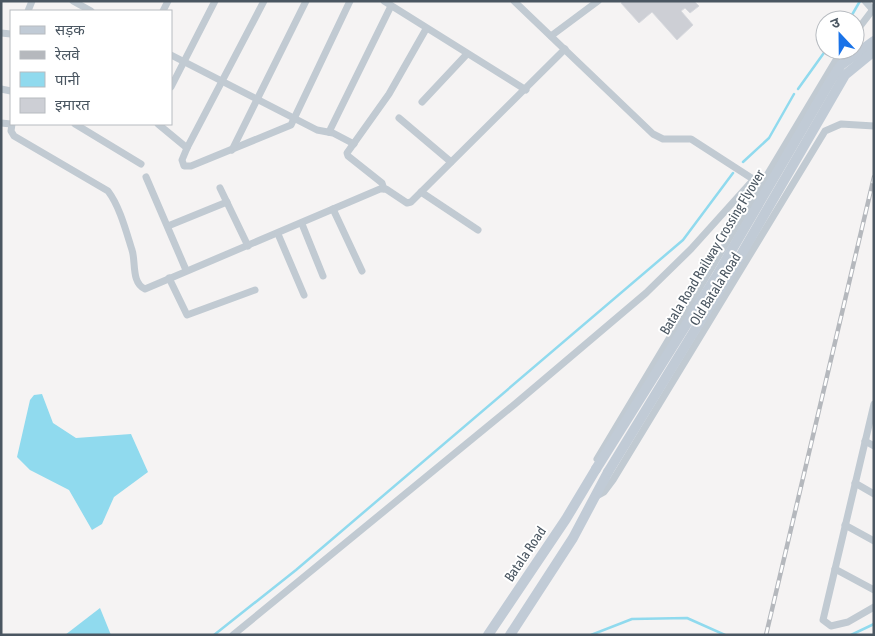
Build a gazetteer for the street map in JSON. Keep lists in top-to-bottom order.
{
  "streets": {
    "main road": ["Batala Road Railway Crossing Flyover", "Batala Road"],
    "street": ["Old Batala Road"]
  },
  "crossings": [
    ["Batala Road Railway Crossing Flyover", "Old Batala Road"],
    ["Batala Road Railway Crossing Flyover", "Batala Road"]
  ],
  "legend": [
    "सड़क",
    "रेलवे",
    "पानी",
    "इमारत"
  ],
  "north": "top"
}
